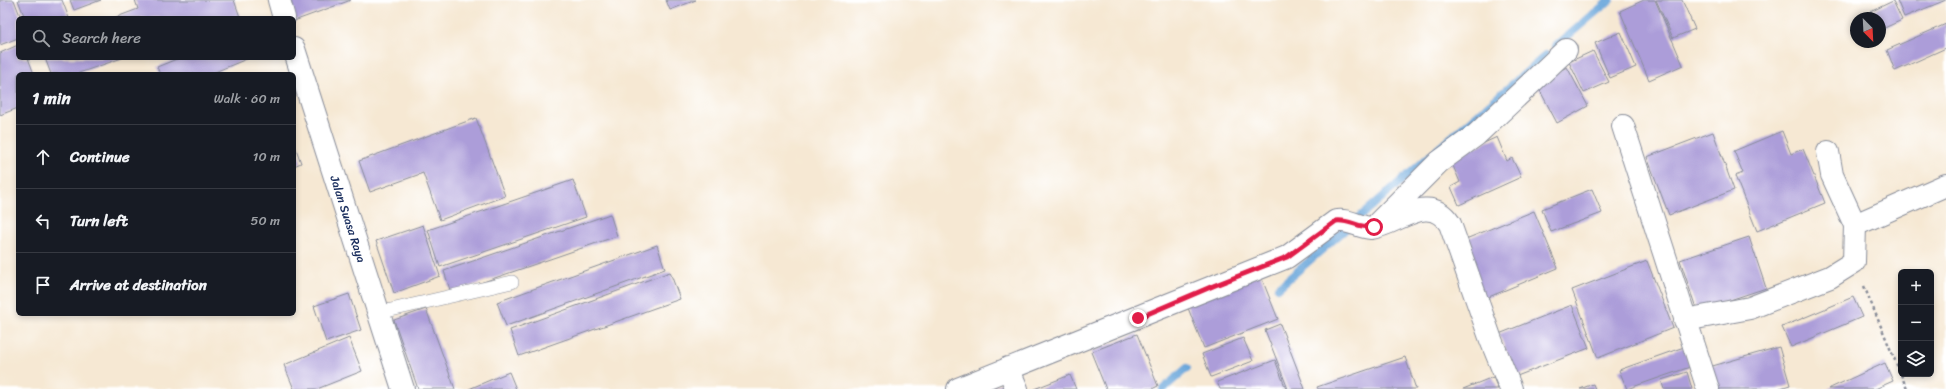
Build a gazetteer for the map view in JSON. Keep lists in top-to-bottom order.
{
  "streets": {
    "street": ["Jalan Suasa Raya"]
  },
  "north": "bottom right",
  "page": {
    "search": "Search here",
    "heading": ["1 min", "Walk · 60 m"],
    "list": [
      ["Continue", "10 m"],
      ["Turn left", "50 m"],
      "Arrive at destination"
    ],
    "map_buttons": ["+", "−"]
  }
}
